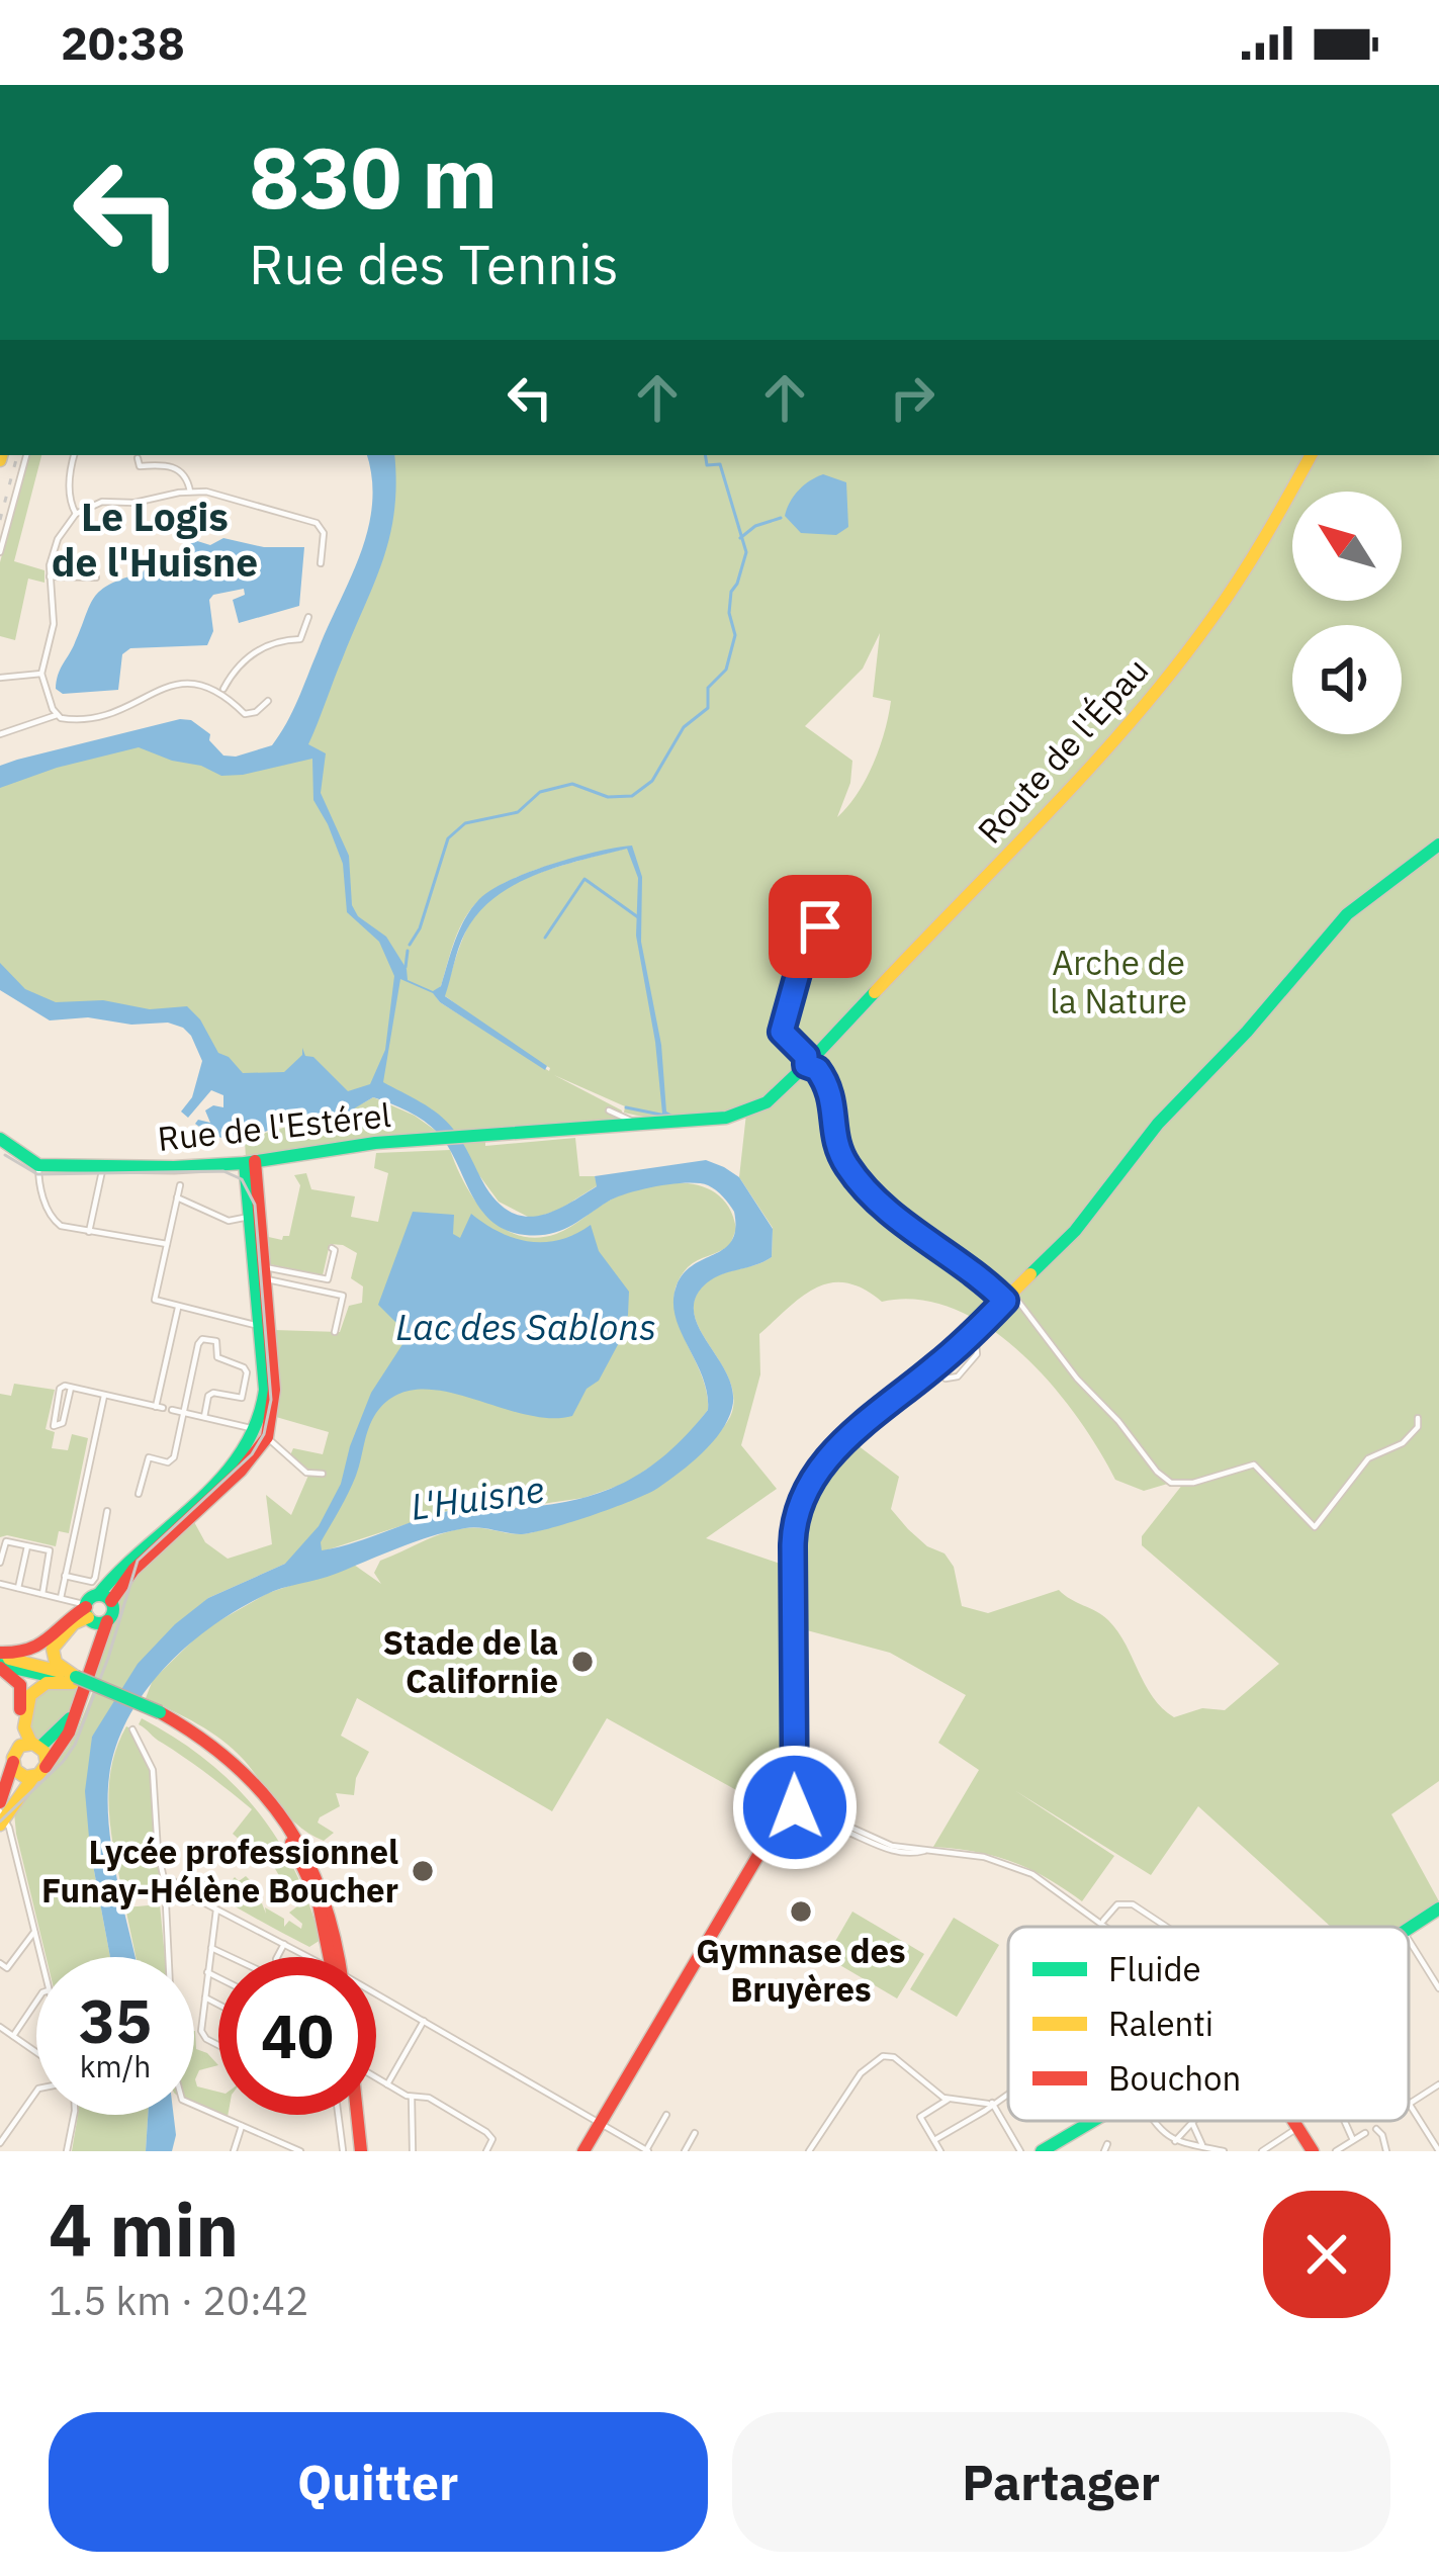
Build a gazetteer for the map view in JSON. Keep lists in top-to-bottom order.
{
  "streets": {
    "street": ["Route de l'Épau", "Rue de l'Estérel"]
  },
  "districts": ["Le Logis de l'Huisne"],
  "water": ["Lac des Sablons", "L'Huisne"],
  "parks": ["Arche de la Nature"],
  "places": ["Stade de la Californie", "Lycée professionnel Funay-Hélène Boucher", "Gymnase des Bruyères"],
  "legend": ["Fluide", "Ralenti", "Bouchon"],
  "north": "top left",
  "page": {
    "status": "20:38",
    "turn": ["830 m", "Rue des Tennis"],
    "speed": "35 km/h",
    "limit": "40",
    "heading": ["4 min", "1.5 km · 20:42"],
    "buttons": ["Quitter", "Partager"]
  }
}
